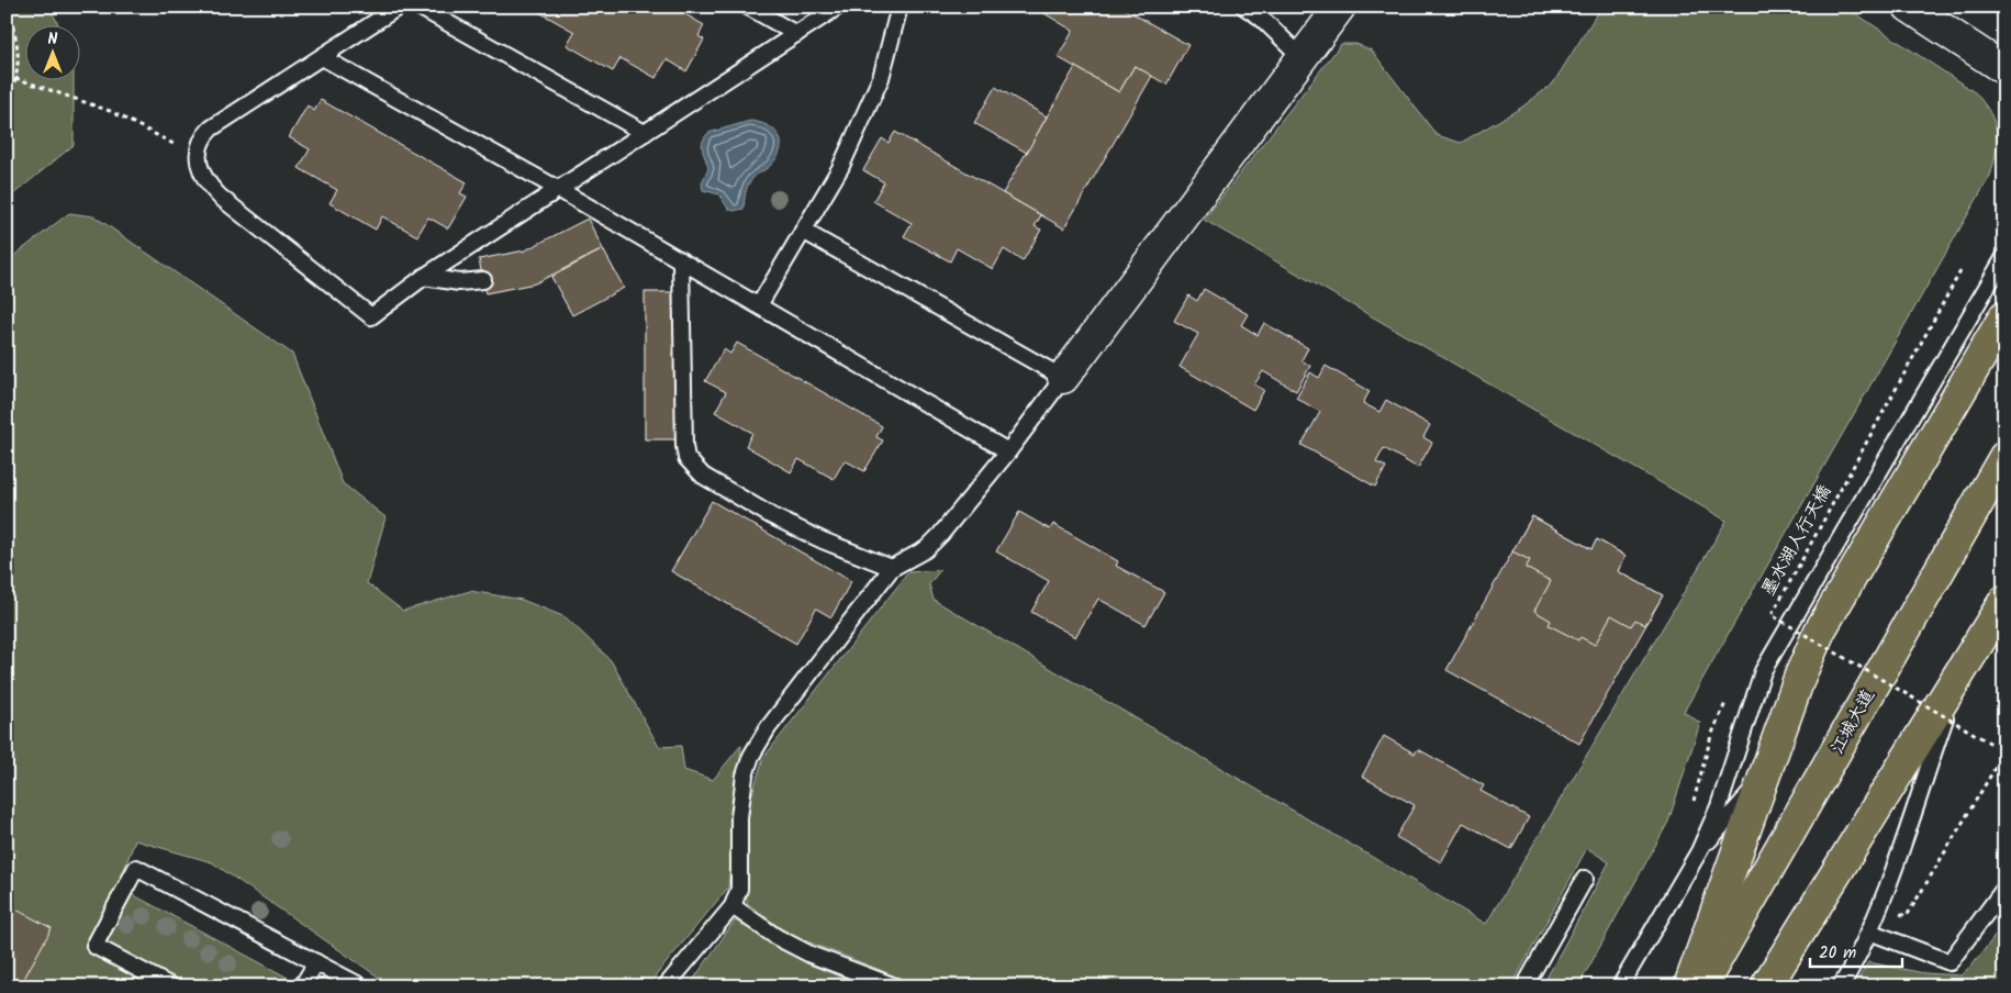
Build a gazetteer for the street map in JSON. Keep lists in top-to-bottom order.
{
  "streets": {
    "highway": ["江城大道"],
    "path": ["墨水湖人行天橋"]
  },
  "scale_bar": "20 m",
  "north": "top"
}
